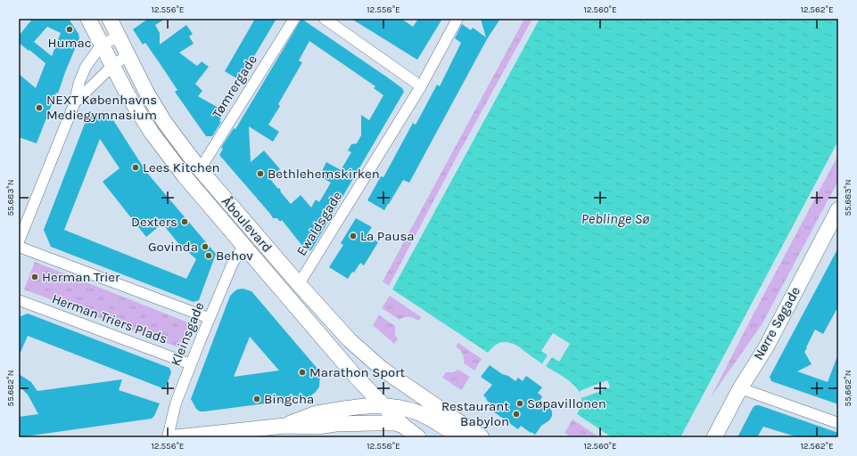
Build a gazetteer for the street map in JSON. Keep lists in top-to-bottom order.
{
  "streets": {
    "street": [
      "Tømrergade",
      "Ewaldsgade",
      "Åboulevard",
      "Herman Triers Plads",
      "Nørre Søgade",
      "Kleinsgade"
    ]
  },
  "crossings": [
    ["Tømrergade", "Åboulevard"],
    ["Ewaldsgade", "Åboulevard"],
    ["Åboulevard", "Kleinsgade"],
    ["Herman Triers Plads", "Kleinsgade"]
  ],
  "water": ["Peblinge Sø"],
  "places": [
    "Humac",
    "NEXT Københavns Mediegymnasium",
    "Lees Kitchen",
    "Bethlehemskirken",
    "Dexters",
    "La Pausa",
    "Govinda",
    "Behov",
    "Herman Trier",
    "Marathon Sport",
    "Bingcha",
    "Søpavillonen",
    "Restaurant Babylon"
  ],
  "coordinates": [
    "12.556°E",
    "12.558°E",
    "12.560°E",
    "12.562°E",
    "55.683°N",
    "55.682°N"
  ]
}
